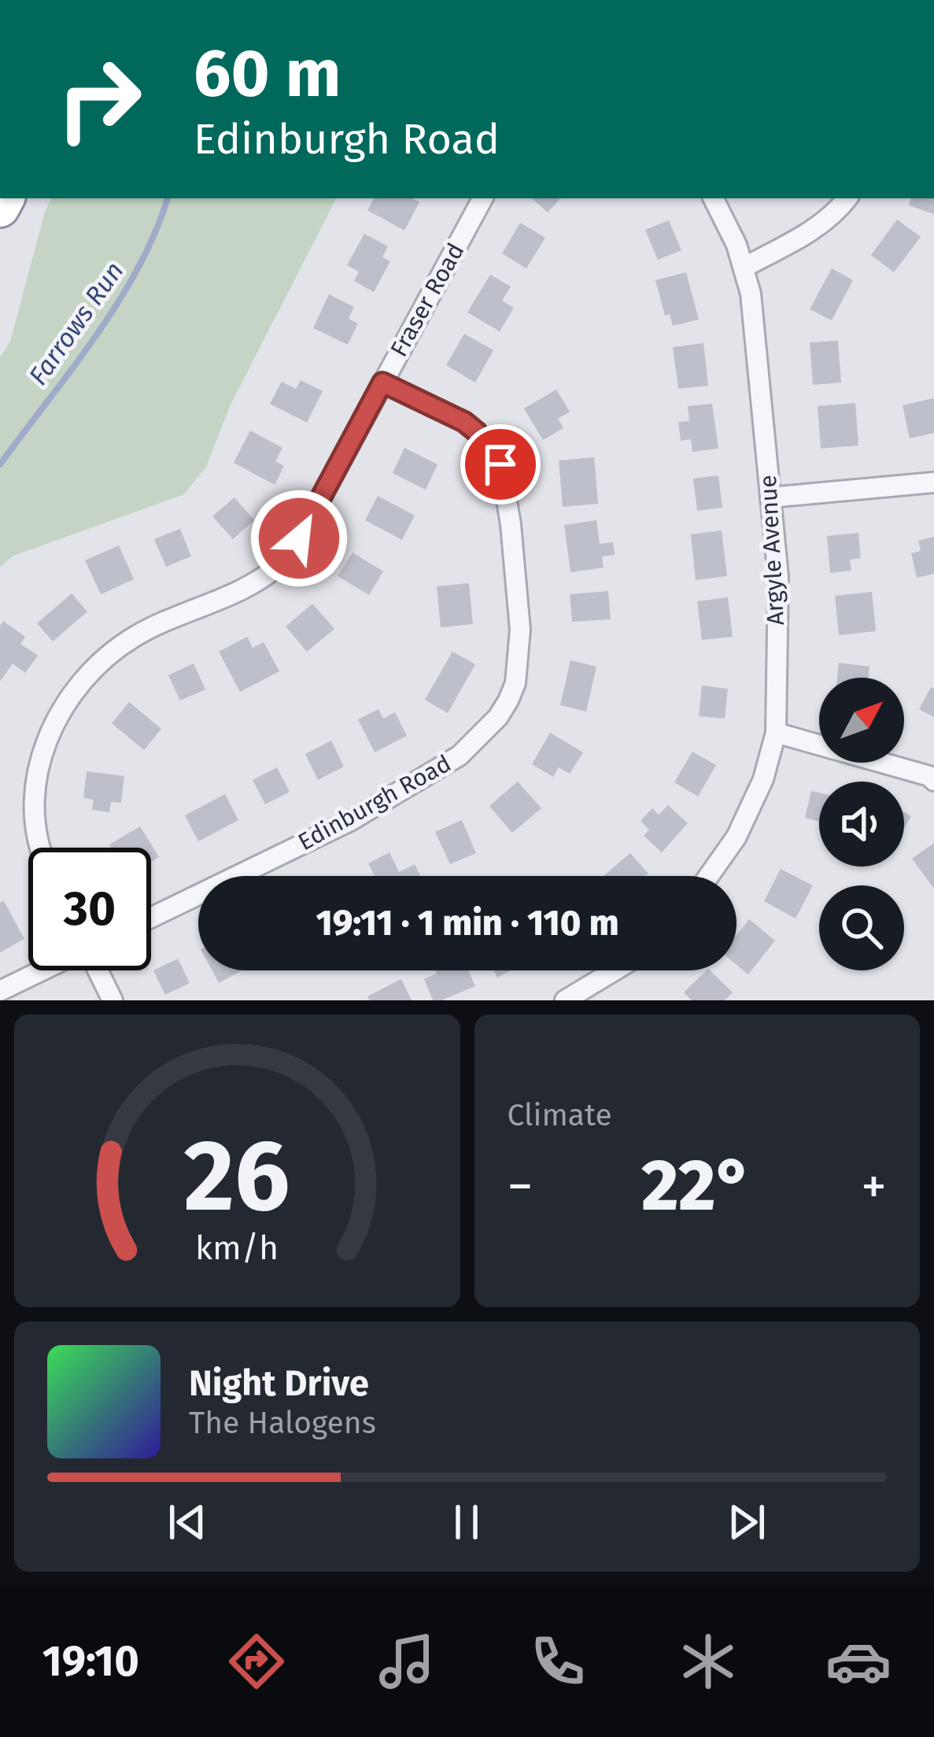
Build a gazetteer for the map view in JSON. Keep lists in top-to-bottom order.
{
  "streets": {
    "street": ["Fraser Road", "Argyle Avenue", "Edinburgh Road"]
  },
  "crossings": [
    ["Fraser Road", "Edinburgh Road"]
  ],
  "water": ["Farrows Run"],
  "north": "top right",
  "page": {
    "turn": ["60 m", "Edinburgh Road"],
    "limit": "30",
    "trip": "19:11 · 1 min · 110 m",
    "tile": "Climate",
    "heat": ["−", "22°", "+"],
    "song": ["Night Drive", "The Halogens"],
    "tabs": "19:10",
    "gauge": ["26", "km/h"]
  }
}
